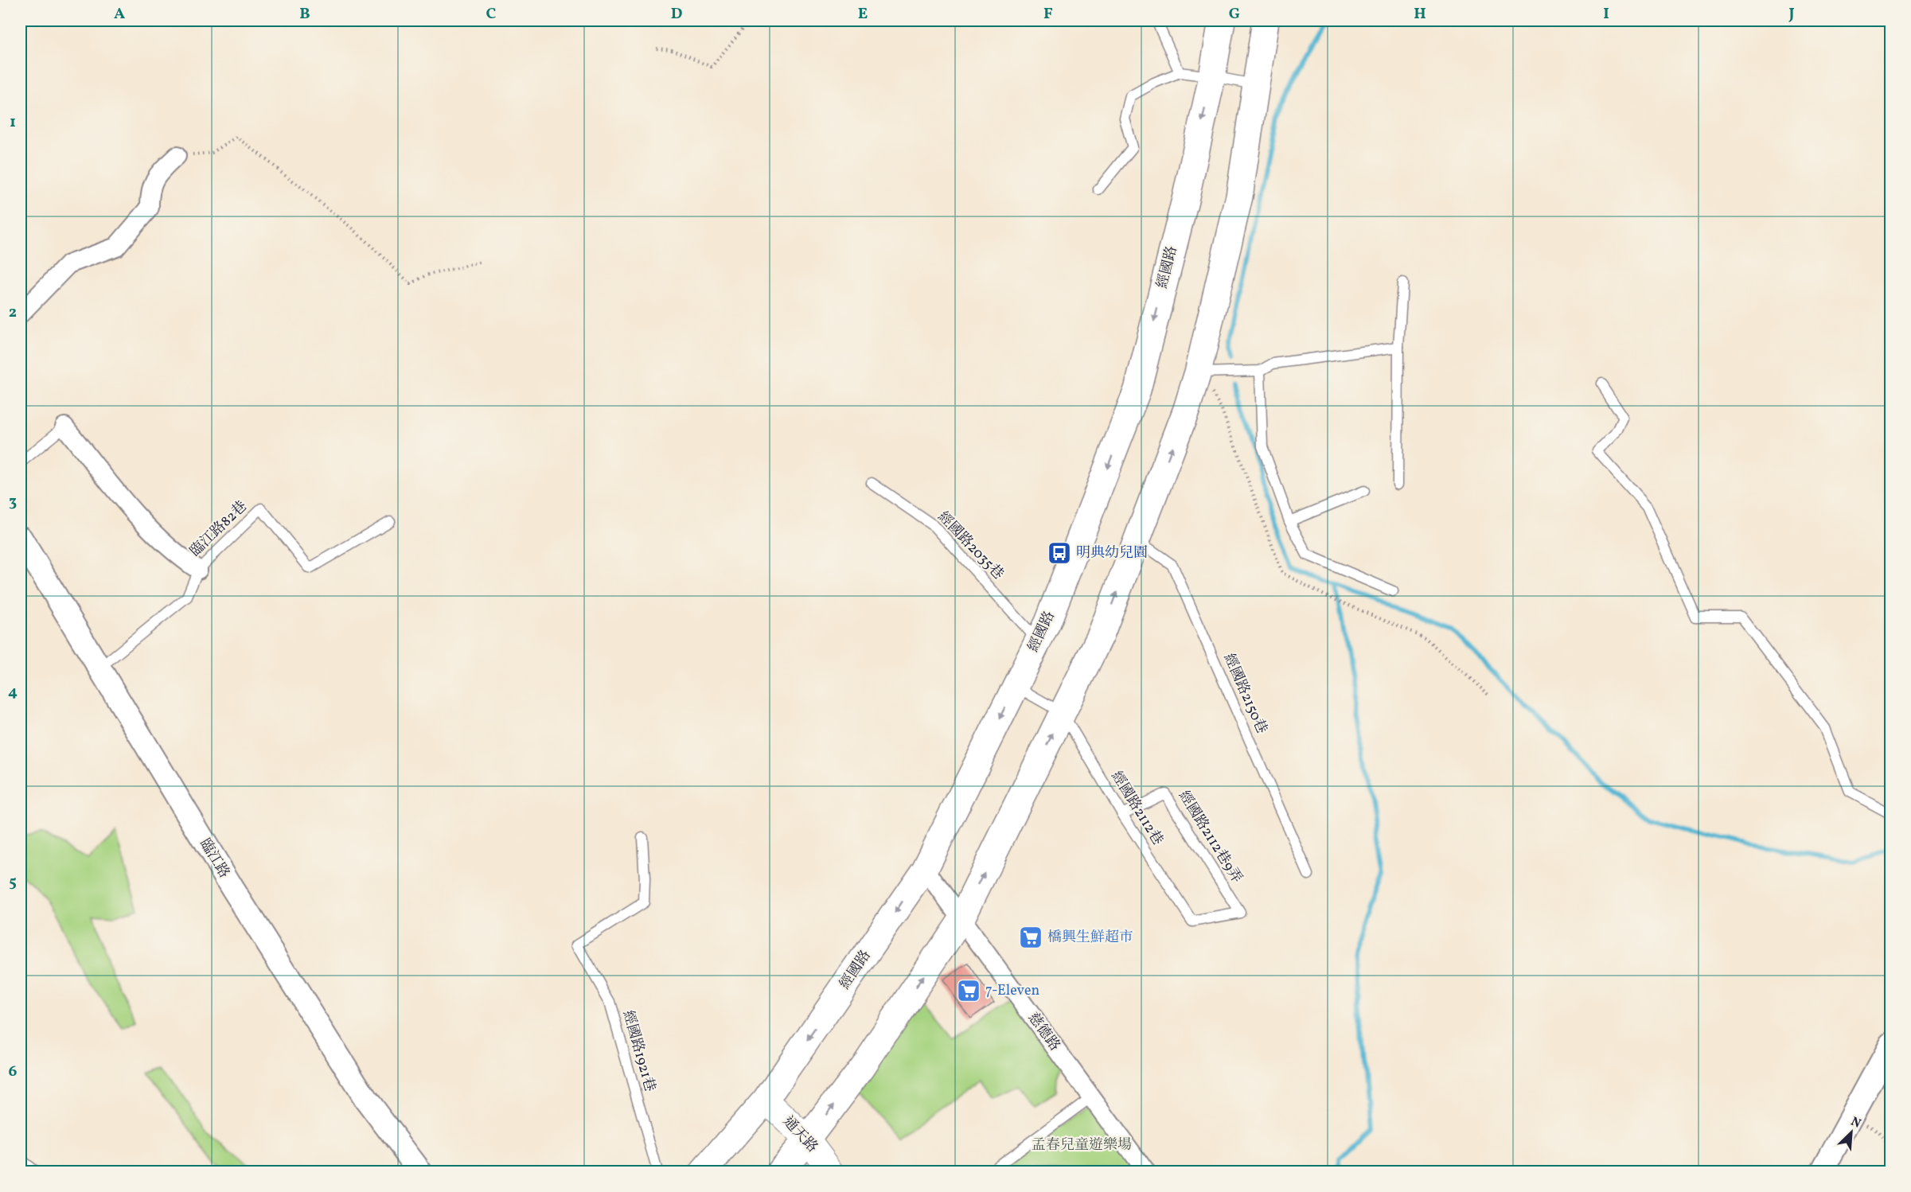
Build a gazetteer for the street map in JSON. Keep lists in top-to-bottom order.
{
  "streets": {
    "main road": ["經國路", "通天路"],
    "street": ["臨江路", "慈德路"],
    "lane": [
      "臨江路82巷",
      "經國路2035巷",
      "經國路2150巷",
      "經國路2112巷",
      "經國路2112巷9弄",
      "經國路1921巷"
    ]
  },
  "crossings": [
    ["經國路", "經國路2035巷"],
    ["經國路", "經國路2112巷"],
    ["經國路", "慈德路"],
    ["經國路", "通天路"],
    ["臨江路82巷", "臨江路"],
    ["經國路2112巷", "經國路2112巷9弄"]
  ],
  "parks": ["孟春兒童遊樂場"],
  "places": {
    "bus stop": ["明典幼兒園"],
    "supermarket": ["橋興生鮮超市", "7-Eleven"]
  },
  "north": "top right",
  "grid": {
    "columns": [
      "A",
      "B",
      "C",
      "D",
      "E",
      "F",
      "G",
      "H",
      "I",
      "J"
    ],
    "rows": [
      "1",
      "2",
      "3",
      "4",
      "5",
      "6"
    ]
  }
}
